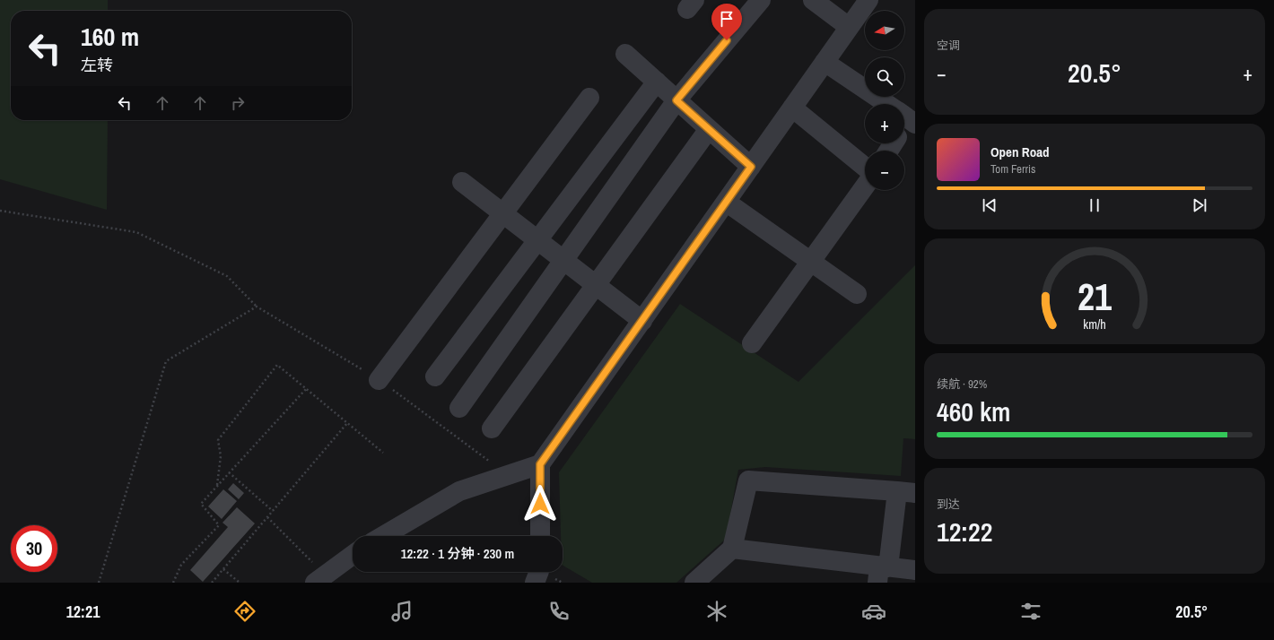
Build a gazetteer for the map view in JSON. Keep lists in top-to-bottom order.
{
  "north": "left",
  "page": {
    "tile": [
      "空调",
      ["续航 · 92%", "460 km"],
      ["到达", "12:22"]
    ],
    "map_buttons": ["+", "−"],
    "turn": ["160 m", "左转"],
    "heat": ["−", "20.5°", "+"],
    "song": ["Open Road", "Tom Ferris"],
    "limit": "30",
    "trip": "12:22 · 1 分钟 · 230 m",
    "tabs": ["12:21", "20.5°"],
    "gauge": ["21", "km/h"]
  }
}
